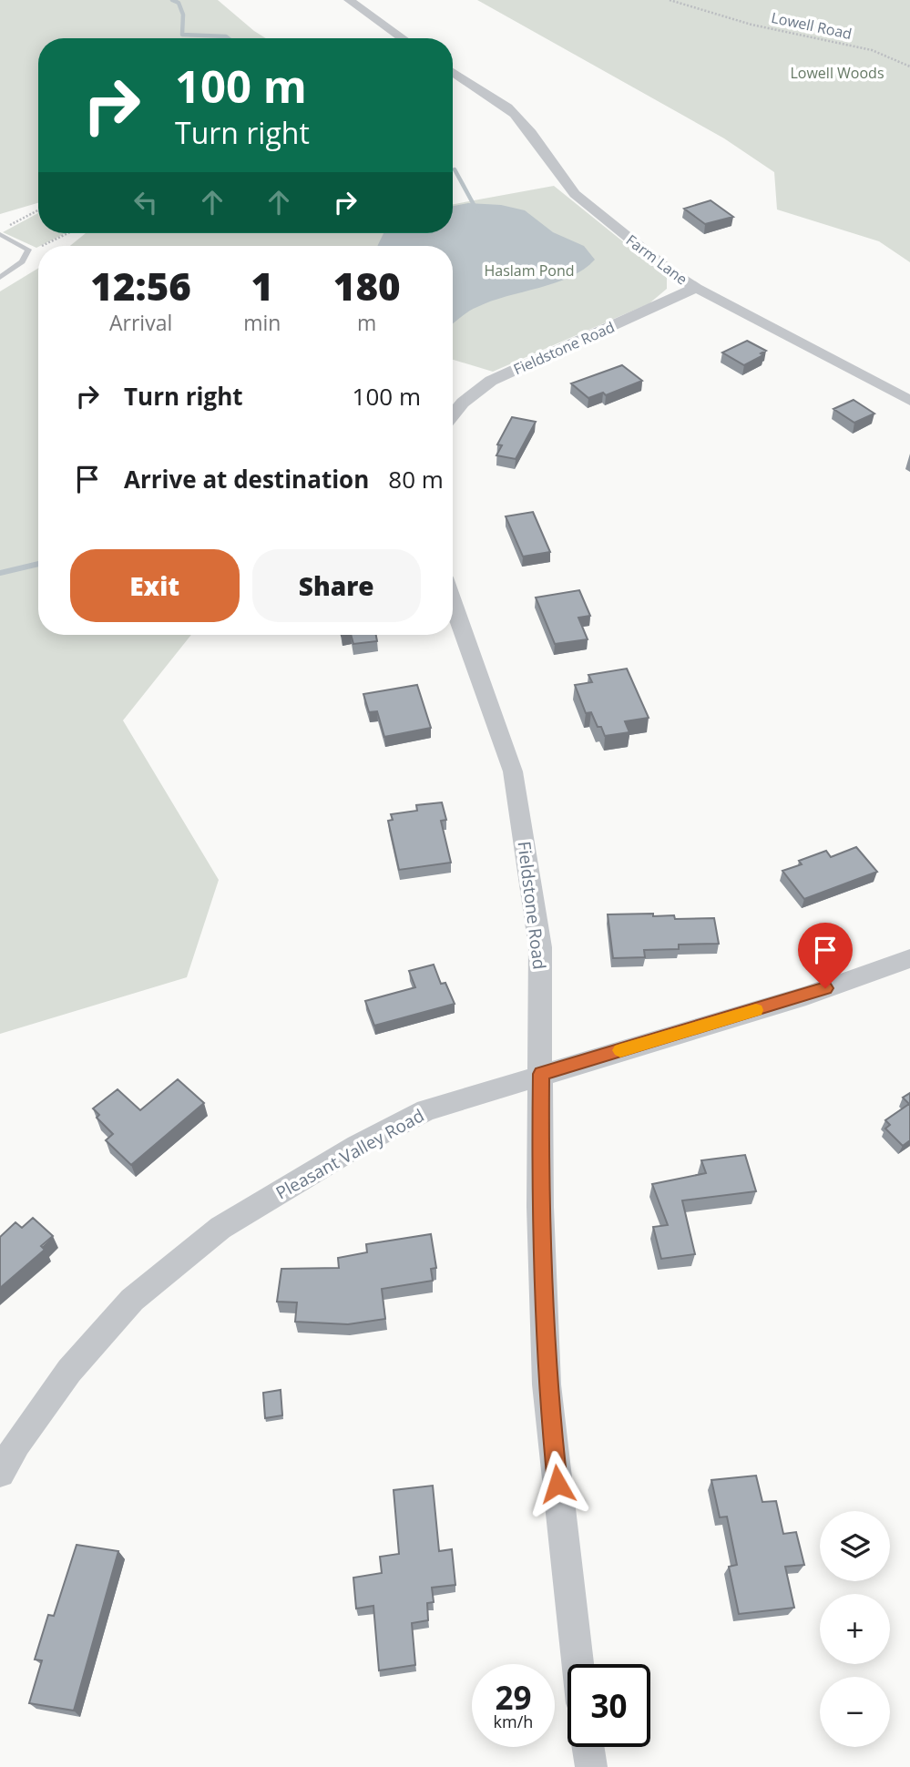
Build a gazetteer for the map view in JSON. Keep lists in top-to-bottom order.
{
  "streets": {
    "street": ["Farm Lane", "Fieldstone Road", "Pleasant Valley Road"],
    "path": ["Lowell Road"]
  },
  "crossings": [
    ["Farm Lane", "Fieldstone Road"],
    ["Fieldstone Road", "Pleasant Valley Road"]
  ],
  "parks": ["Lowell Woods", "Haslam Pond"],
  "page": {
    "turn": ["100 m", "Turn right"],
    "eta": [
      "12:56",
      "Arrival",
      "1",
      "min",
      "180",
      "m"
    ],
    "list": [
      {
        "name": "Turn right",
        "value": "100 m"
      },
      {
        "name": "Arrive at destination",
        "value": "80 m"
      }
    ],
    "buttons": ["Exit", "Share"],
    "map_buttons": ["+", "−"],
    "speed": "29 km/h",
    "limit": "30"
  }
}
